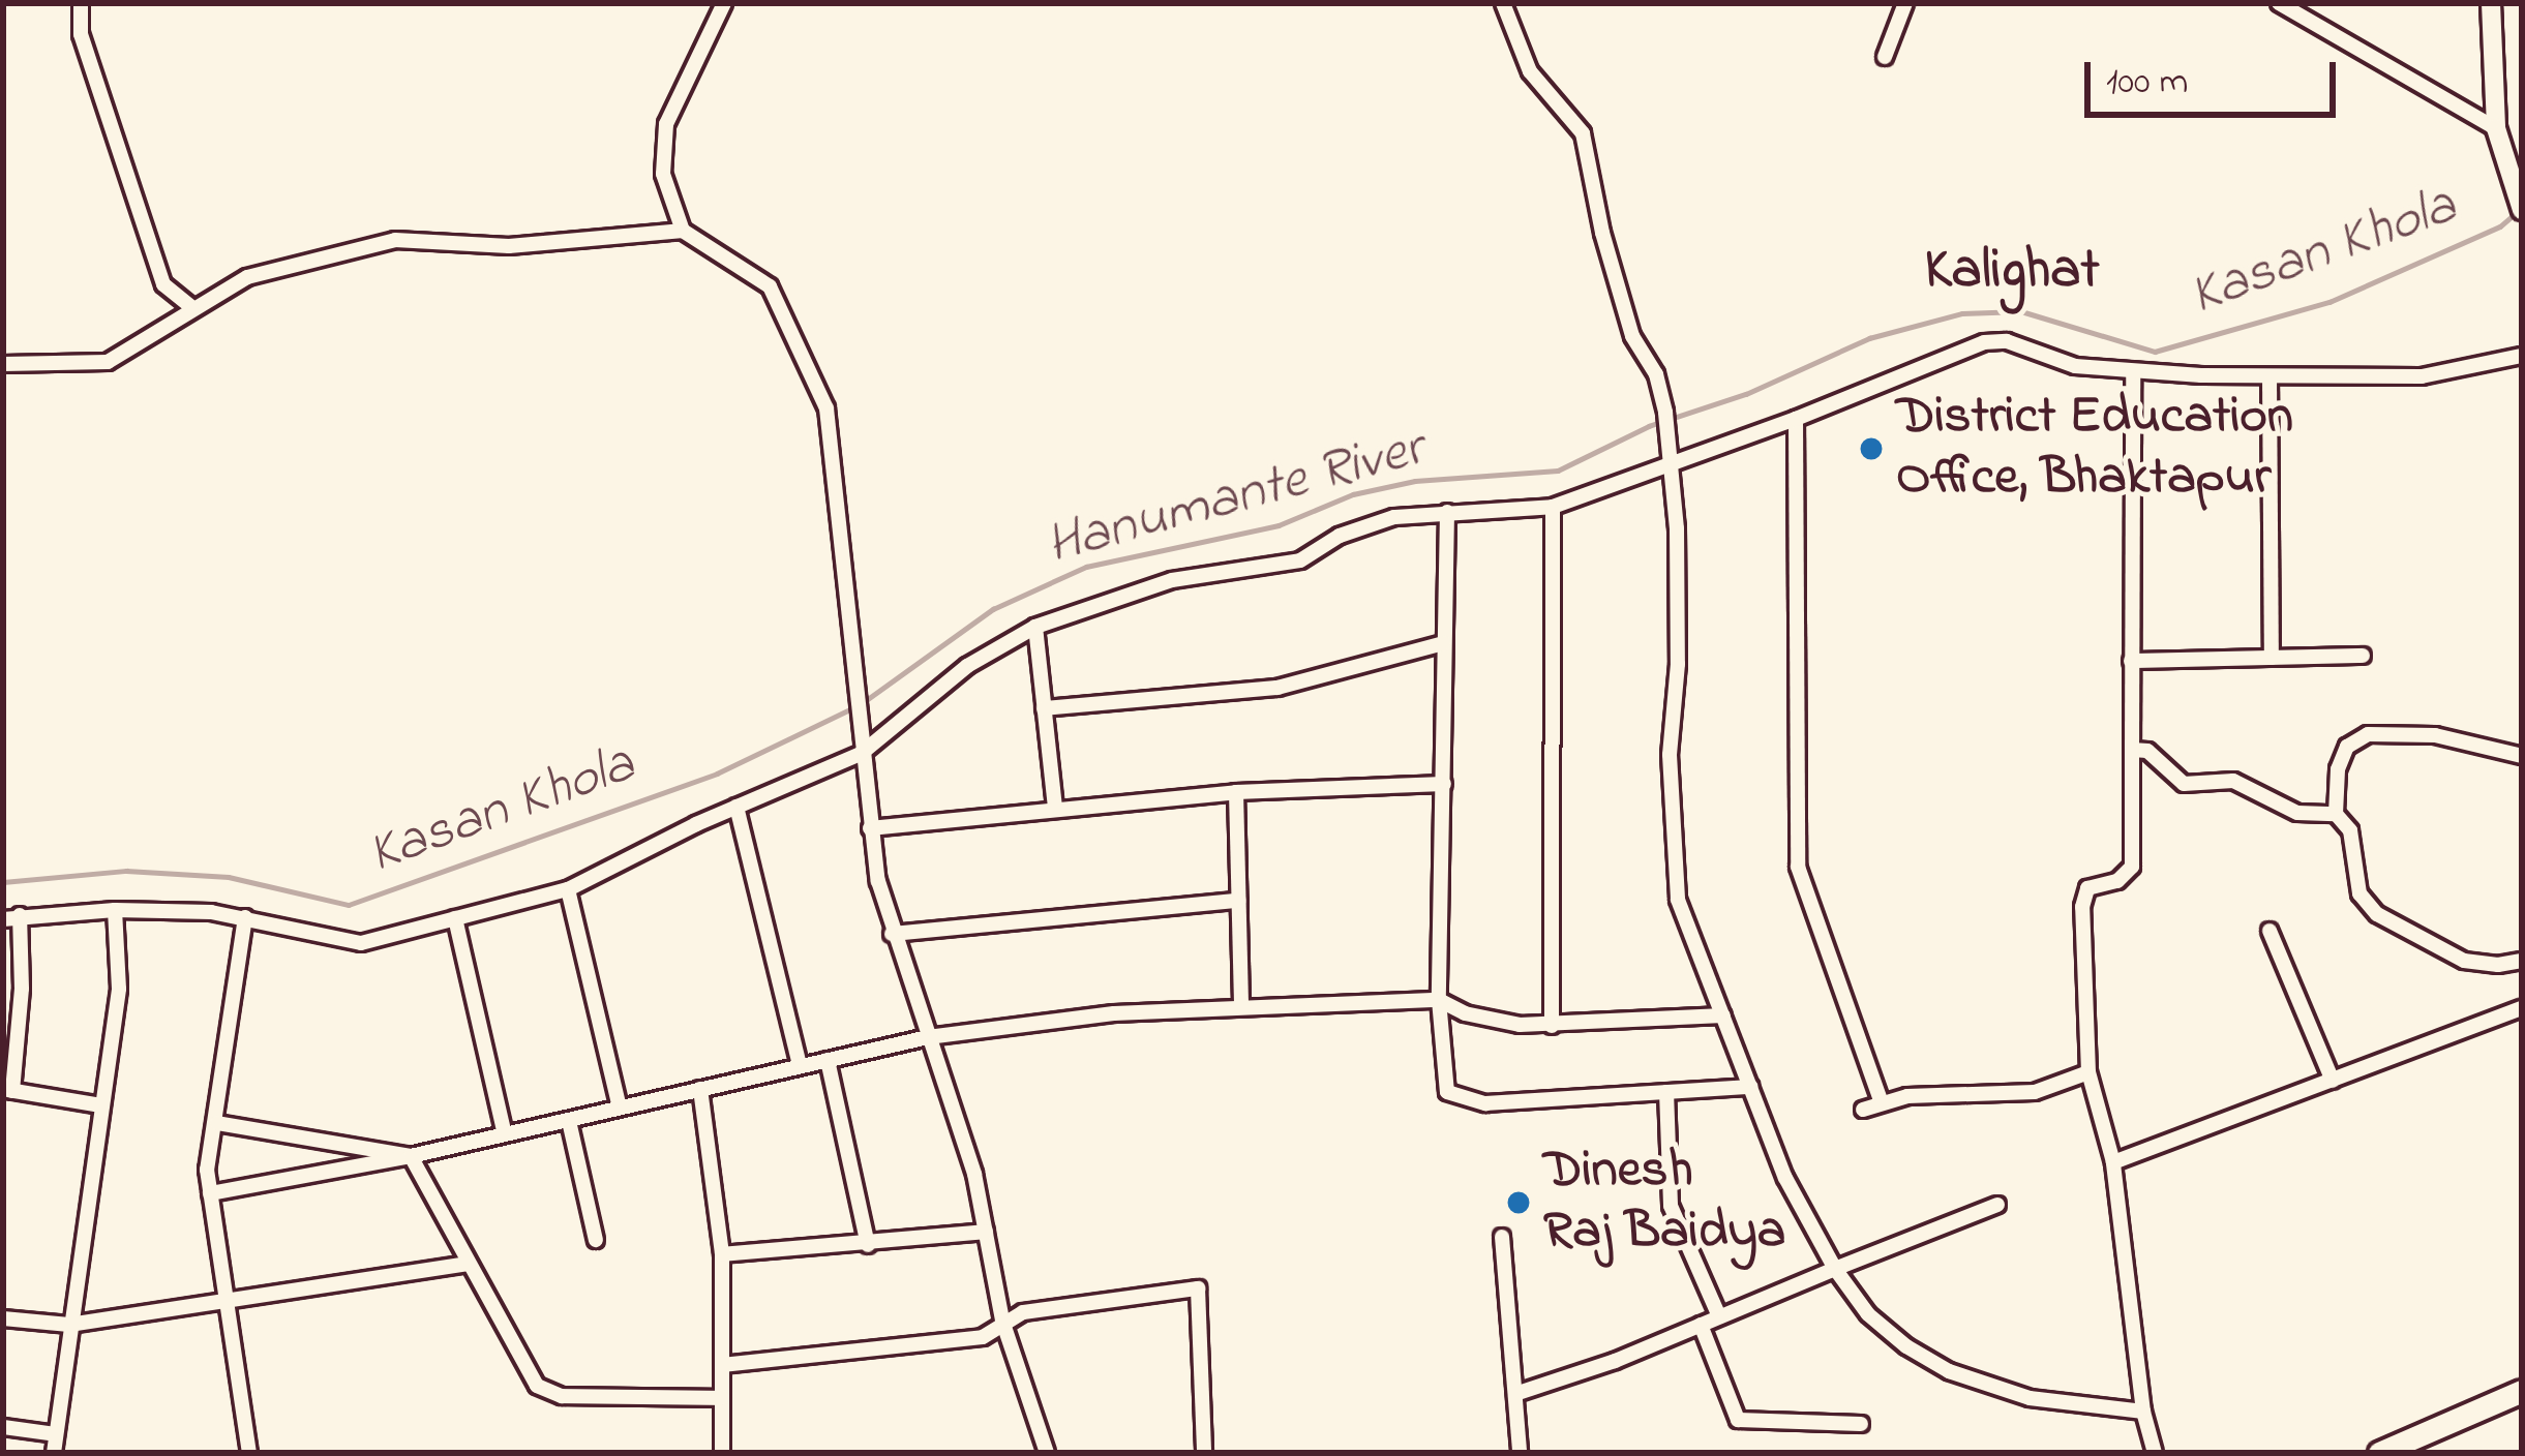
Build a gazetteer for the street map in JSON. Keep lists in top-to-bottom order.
{
  "districts": ["Kalighat"],
  "water": ["Kasan Khola", "Hanumante River"],
  "places": ["District Education Office, Bhaktapur", "Dinesh Raj Baidya"],
  "scale_bar": "100 m"
}
